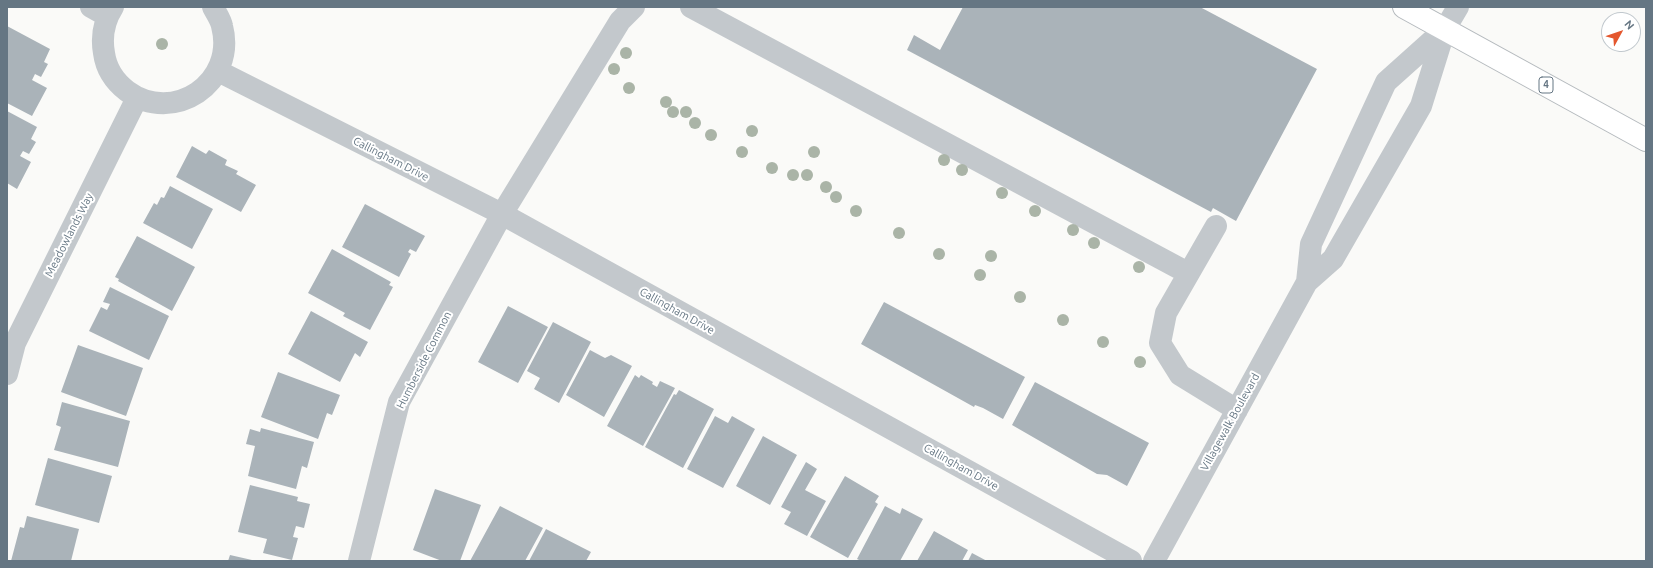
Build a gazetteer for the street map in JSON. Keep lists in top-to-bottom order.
{
  "streets": {
    "main road": ["4"],
    "street": [
      "Callingham Drive",
      "Meadowlands Way",
      "Humberside Common",
      "Villagewalk Boulevard"
    ]
  },
  "crossings": [
    ["4", "Villagewalk Boulevard"],
    ["Callingham Drive", "Humberside Common"]
  ],
  "north": "top right"
}
